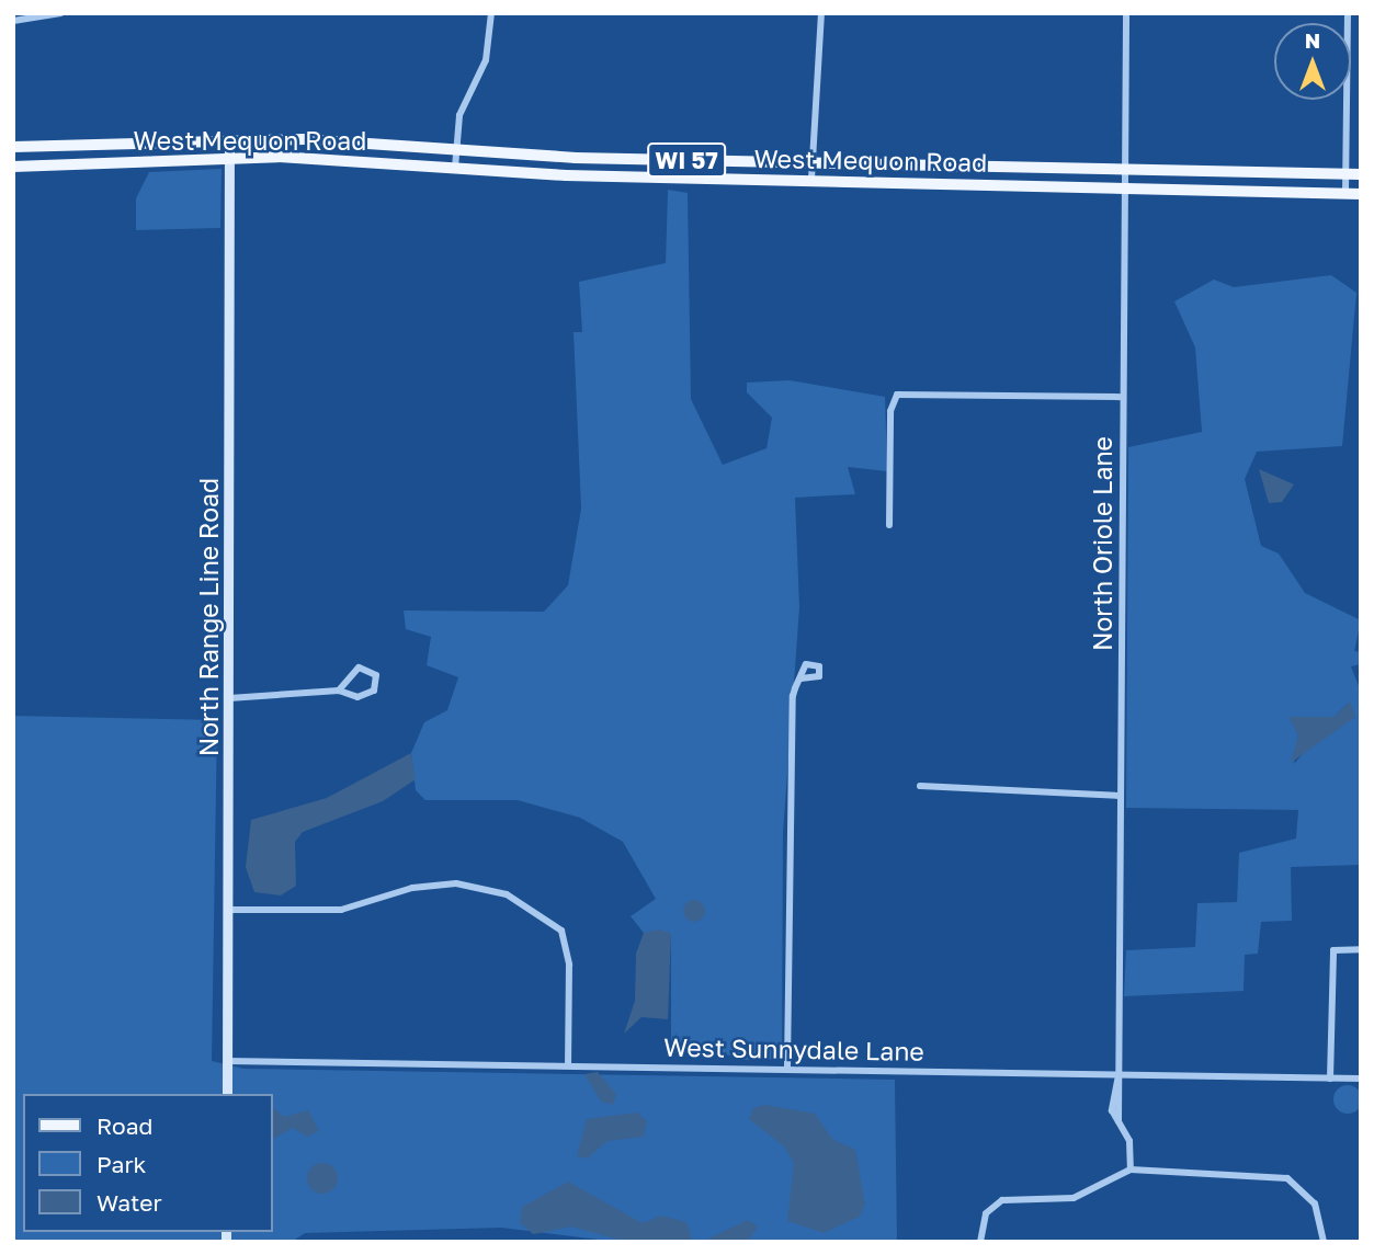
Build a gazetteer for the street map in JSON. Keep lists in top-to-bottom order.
{
  "streets": {
    "main road": ["West Mequon Road", "WI 57"],
    "street": ["North Oriole Lane", "North Range Line Road", "West Sunnydale Lane"]
  },
  "crossings": [
    ["West Mequon Road", "North Oriole Lane"],
    ["West Mequon Road", "North Range Line Road"],
    ["North Oriole Lane", "West Sunnydale Lane"],
    ["North Range Line Road", "West Sunnydale Lane"]
  ],
  "legend": ["Road", "Park", "Water"],
  "north": "top"
}
